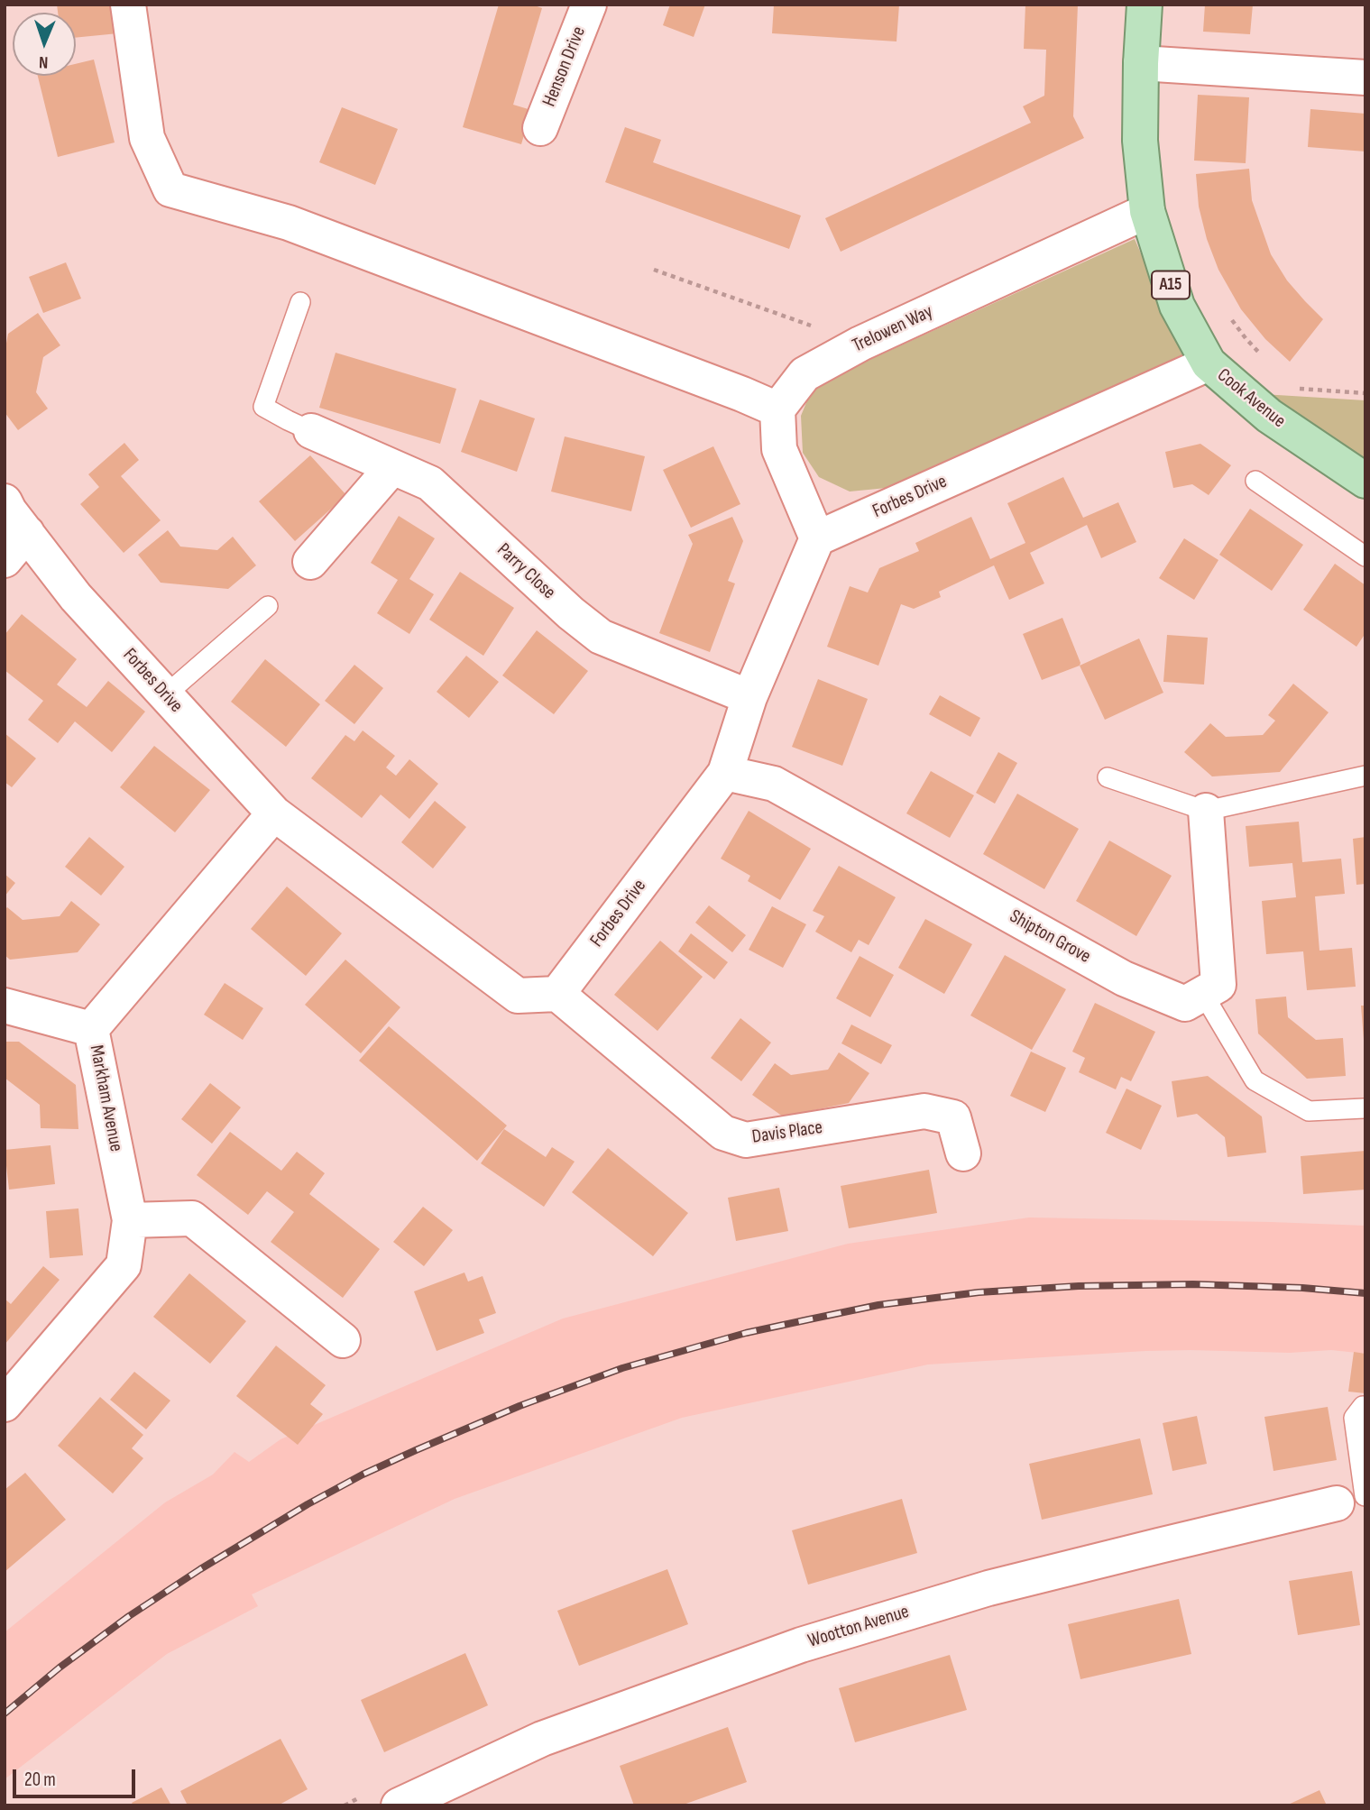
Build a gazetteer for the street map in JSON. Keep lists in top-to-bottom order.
{
  "streets": {
    "main road": ["A15", "Cook Avenue"],
    "street": [
      "Henson Drive",
      "Trelowen Way",
      "Forbes Drive",
      "Parry Close",
      "Shipton Grove",
      "Markham Avenue",
      "Davis Place",
      "Wootton Avenue"
    ]
  },
  "crossings": [
    ["Trelowen Way", "Cook Avenue"],
    ["Cook Avenue", "Forbes Drive"],
    ["Forbes Drive", "Parry Close"],
    ["Forbes Drive", "Shipton Grove"],
    ["Forbes Drive", "Markham Avenue"],
    ["Forbes Drive", "Davis Place"]
  ],
  "scale_bar": "20 m",
  "north": "bottom"
}
